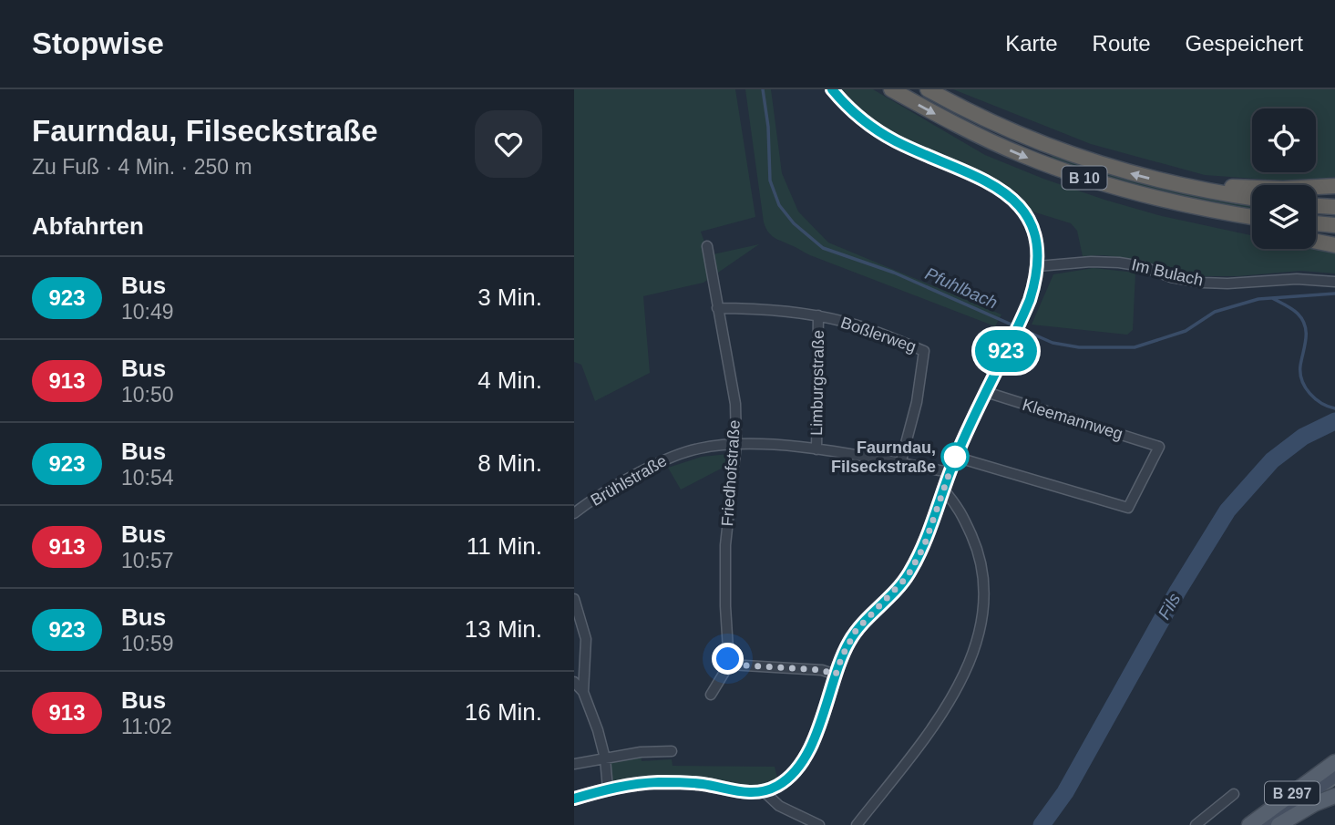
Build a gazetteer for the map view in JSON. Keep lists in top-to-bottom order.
{
  "streets": {
    "highway": ["B 10"],
    "main road": ["B 297"],
    "street": [
      "Im Bulach",
      "Boßlerweg",
      "Limburgstraße",
      "Kleemannweg",
      "Friedhofstraße",
      "Brühlstraße"
    ]
  },
  "crossings": [
    ["Boßlerweg", "Limburgstraße"],
    ["Boßlerweg", "Friedhofstraße"],
    ["Boßlerweg", "Brühlstraße"],
    ["Limburgstraße", "Brühlstraße"],
    ["Friedhofstraße", "Brühlstraße"]
  ],
  "water": ["Pfuhlbach", "Fils"],
  "places": ["Faurndau, Filseckstraße"],
  "lines": ["bus line 923"],
  "page": {
    "header": "Stopwise",
    "nav": ["Karte", "Route", "Gespeichert"],
    "heading": [
      ["Faurndau, Filseckstraße", "Zu Fuß · 4 Min. · 250 m"],
      "Abfahrten"
    ],
    "on_map": "923",
    "list": [
      {
        "mark": "923",
        "name": "Bus",
        "note": "10:49",
        "value": "3 Min."
      },
      {
        "mark": "913",
        "name": "Bus",
        "note": "10:50",
        "value": "4 Min."
      },
      {
        "mark": "923",
        "name": "Bus",
        "note": "10:54",
        "value": "8 Min."
      },
      {
        "mark": "913",
        "name": "Bus",
        "note": "10:57",
        "value": "11 Min."
      },
      {
        "mark": "923",
        "name": "Bus",
        "note": "10:59",
        "value": "13 Min."
      },
      {
        "mark": "913",
        "name": "Bus",
        "note": "11:02",
        "value": "16 Min."
      }
    ]
  }
}
